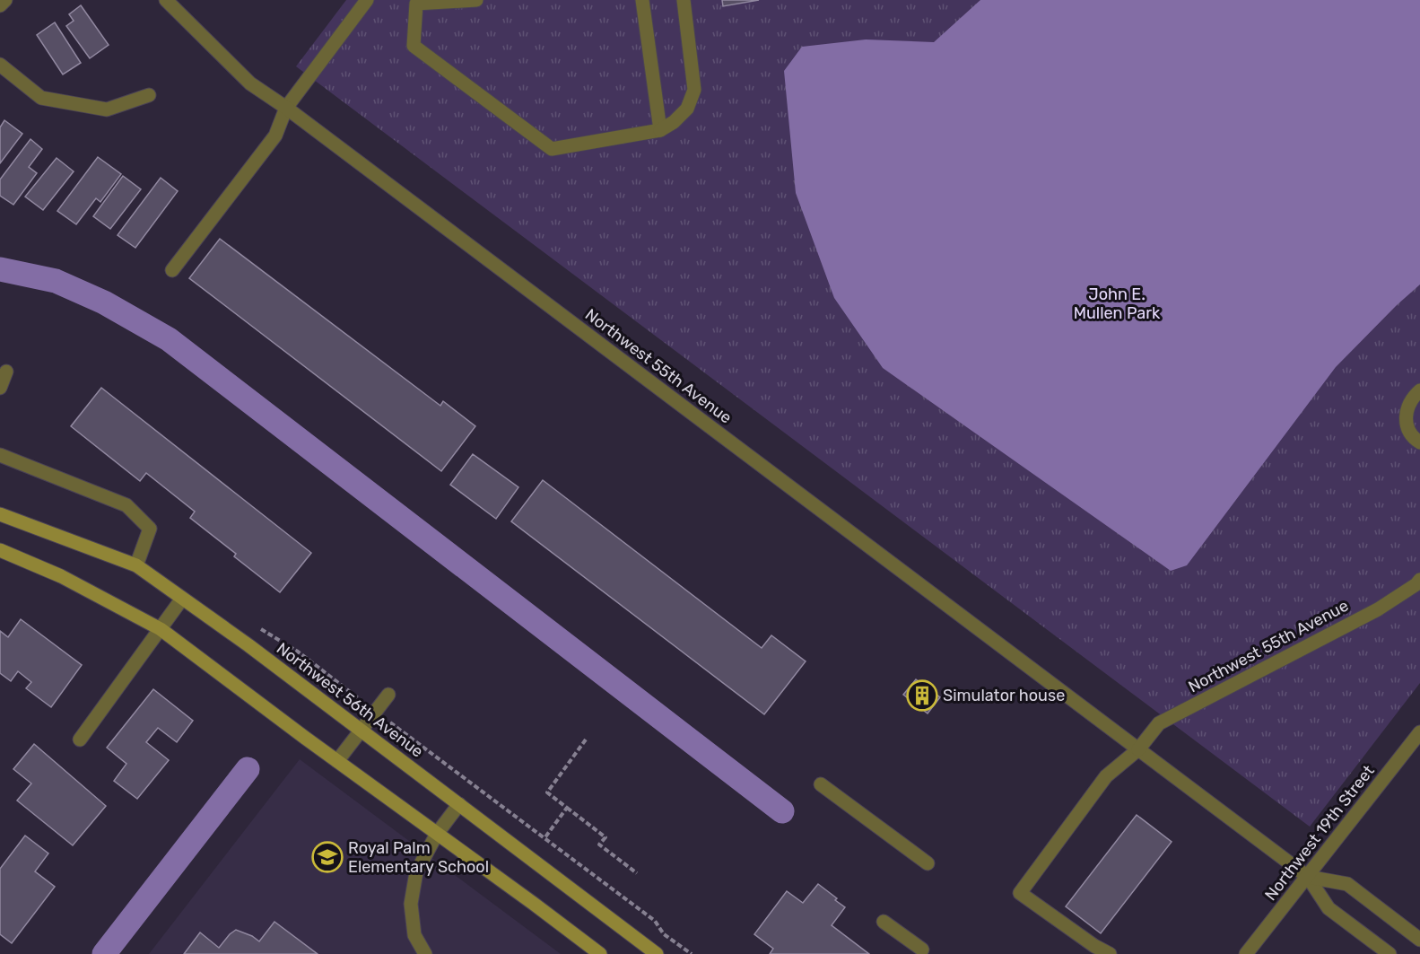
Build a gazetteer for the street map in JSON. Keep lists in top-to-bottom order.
{
  "streets": {
    "street": ["Northwest 55th Avenue", "Northwest 56th Avenue", "Northwest 19th Street"]
  },
  "crossings": [
    ["Northwest 55th Avenue", "Northwest 19th Street"]
  ],
  "parks": ["John E. Mullen Park"],
  "places": {
    "building": ["Simulator house"],
    "school or university": ["Royal Palm Elementary School"]
  }
}
